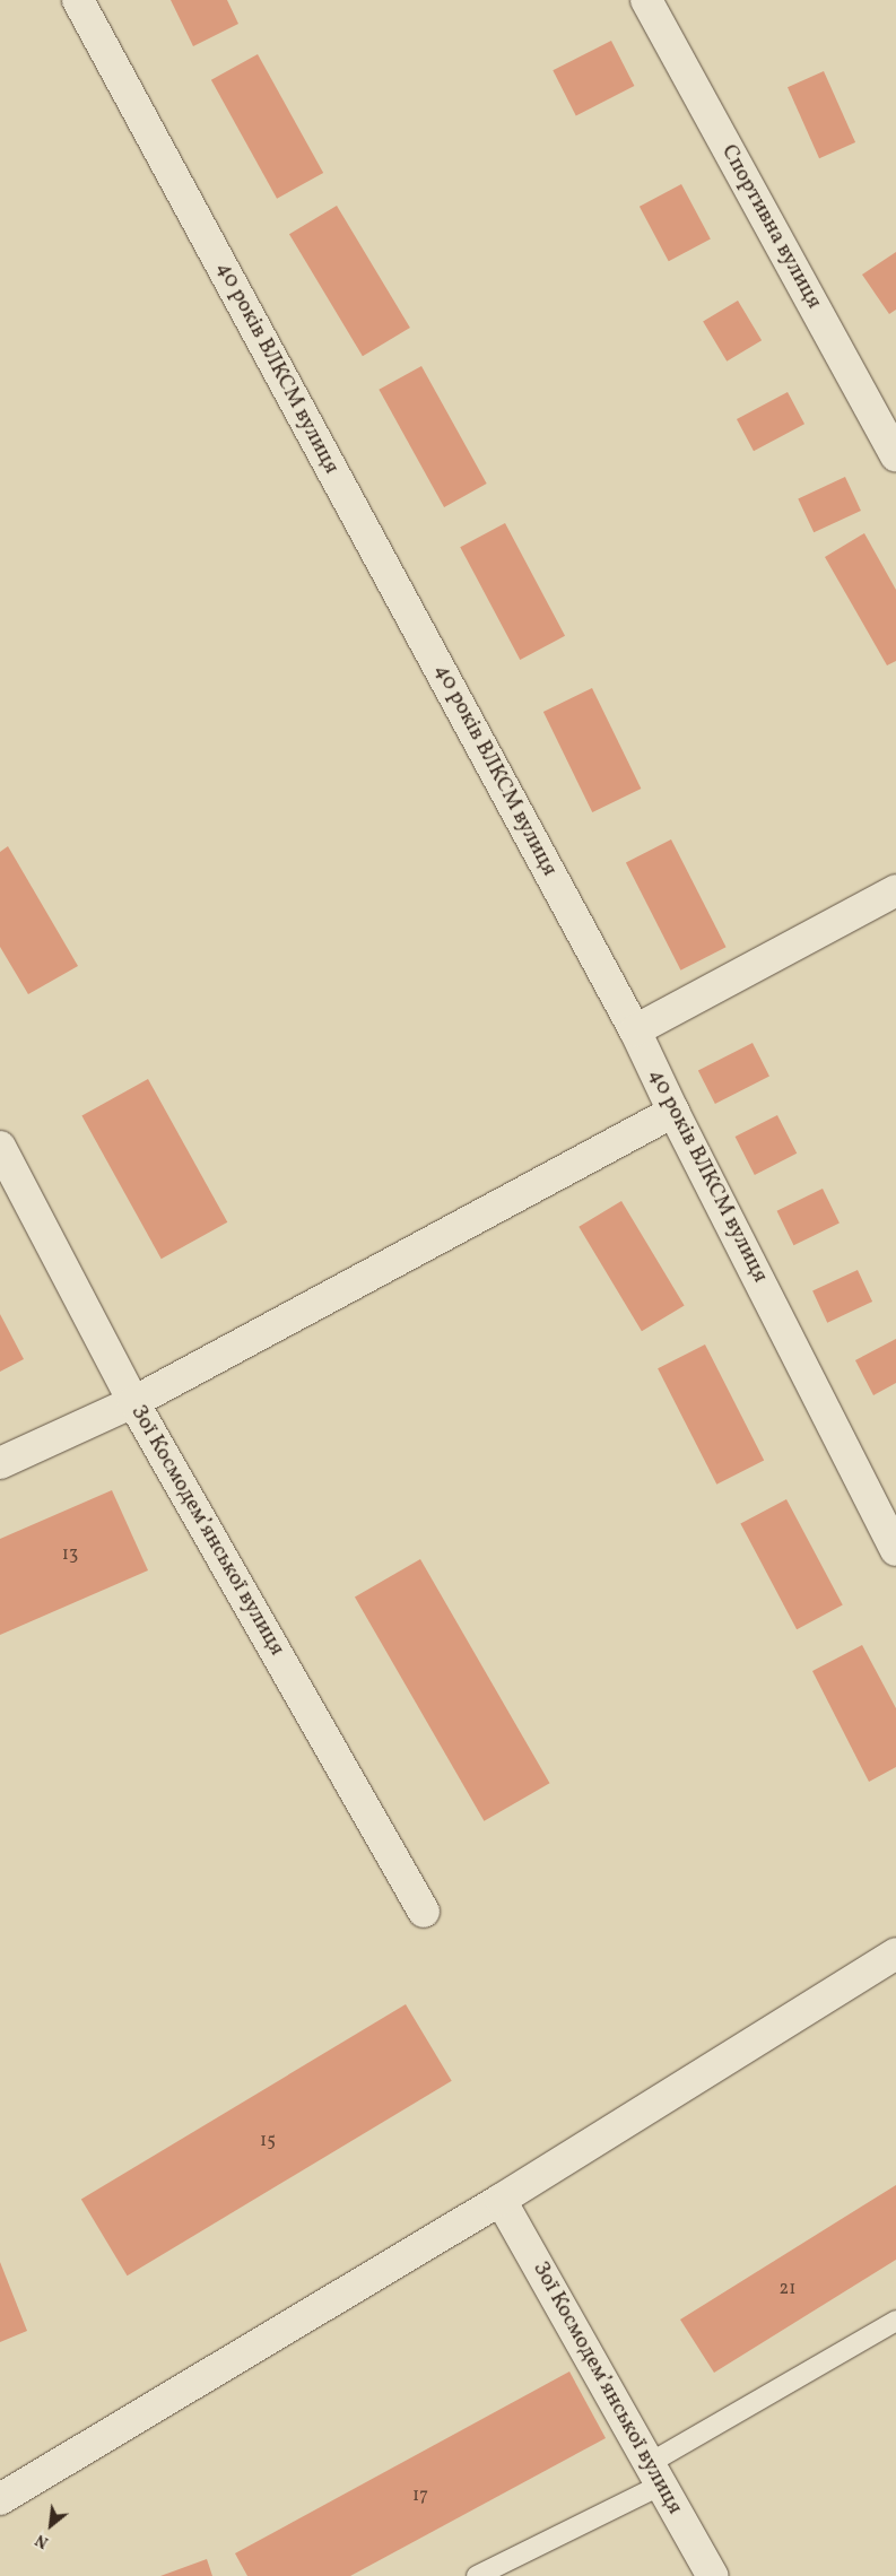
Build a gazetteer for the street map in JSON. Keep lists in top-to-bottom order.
{
  "streets": {
    "street": ["Спортивна вулиця", "40 років ВЛКСМ вулиця", "Зої Космодем’янської вулиця"]
  },
  "house_numbers": [
    "13",
    "15",
    "21",
    "17"
  ],
  "north": "bottom left"
}
